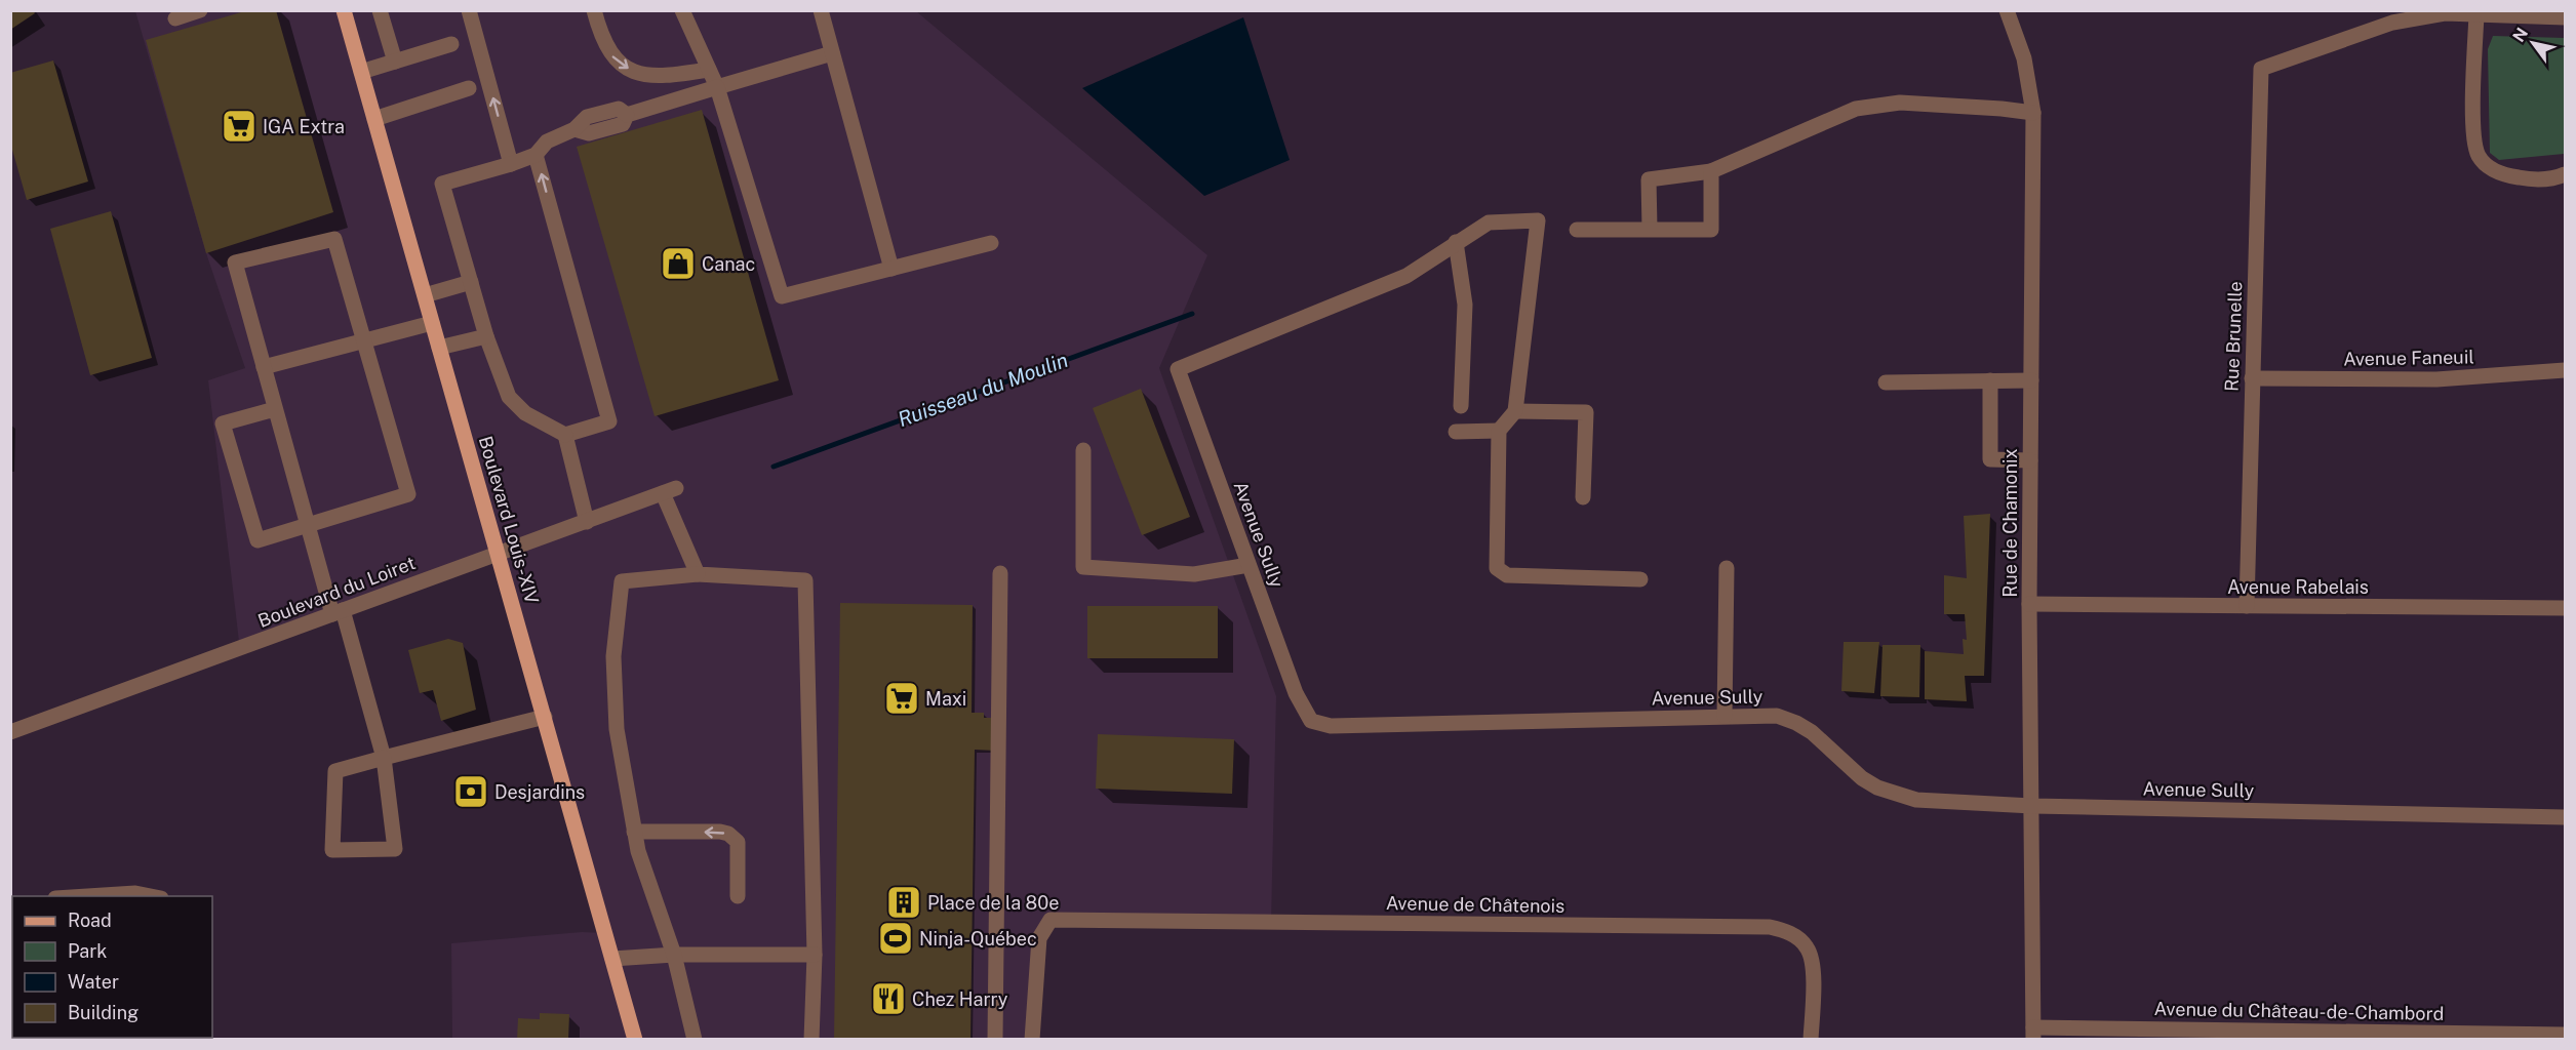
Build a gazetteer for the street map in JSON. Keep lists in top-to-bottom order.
{
  "streets": {
    "main road": ["Boulevard Louis-XIV"],
    "street": [
      "Rue Brunelle",
      "Avenue Faneuil",
      "Rue de Chamonix",
      "Avenue Sully",
      "Avenue Rabelais",
      "Boulevard du Loiret",
      "Avenue de Châtenois",
      "Avenue du Château-de-Chambord"
    ]
  },
  "crossings": [
    ["Rue Brunelle", "Avenue Faneuil"],
    ["Rue Brunelle", "Avenue Rabelais"],
    ["Boulevard Louis-XIV", "Boulevard du Loiret"],
    ["Rue de Chamonix", "Avenue Sully"],
    ["Rue de Chamonix", "Avenue Rabelais"],
    ["Rue de Chamonix", "Avenue du Château-de-Chambord"]
  ],
  "water": ["Ruisseau du Moulin"],
  "places": {
    "supermarket": ["IGA Extra", "Maxi"],
    "shop": ["Canac"],
    "bank": ["Desjardins"],
    "building": ["Place de la 80e"],
    "sports": ["Ninja-Québec"],
    "restaurant": ["Chez Harry"]
  },
  "legend": [
    "Road",
    "Park",
    "Water",
    "Building"
  ],
  "north": "top left"
}
